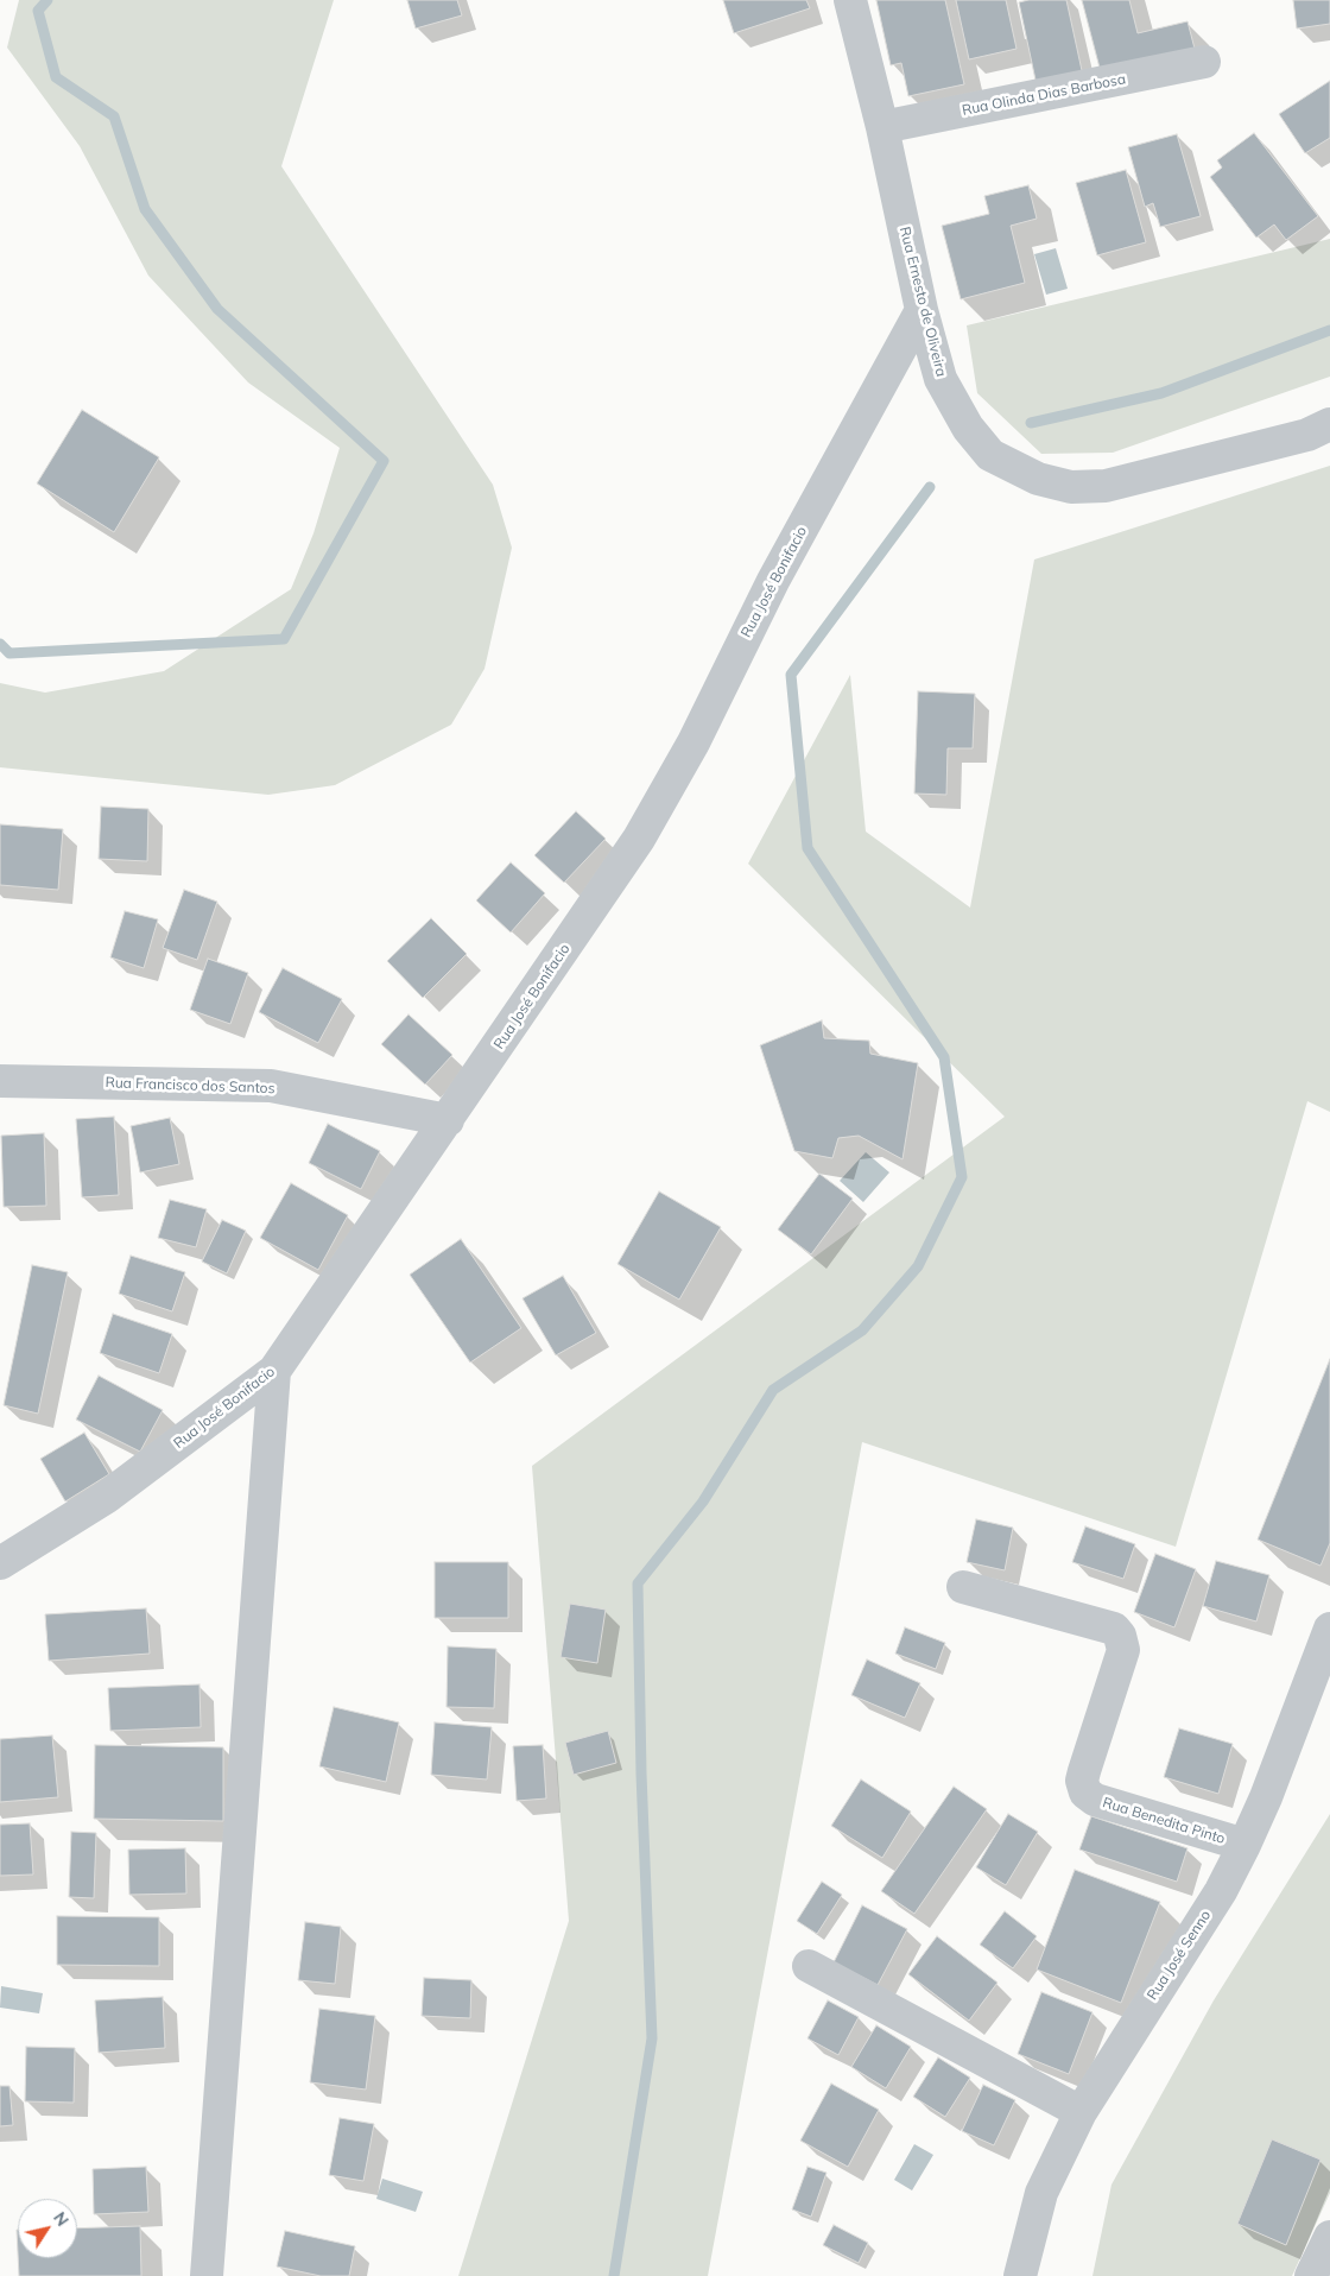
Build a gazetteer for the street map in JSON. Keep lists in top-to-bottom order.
{
  "streets": {
    "street": [
      "Rua Olinda Dias Barbosa",
      "Rua Ernesto de Oliveira",
      "Rua José Bonifacio",
      "Rua Francisco dos Santos",
      "Rua Benedita Pinto",
      "Rua José Senno"
    ]
  },
  "crossings": [
    ["Rua Olinda Dias Barbosa", "Rua Ernesto de Oliveira"],
    ["Rua Ernesto de Oliveira", "Rua José Bonifacio"],
    ["Rua José Bonifacio", "Rua Francisco dos Santos"],
    ["Rua Benedita Pinto", "Rua José Senno"]
  ],
  "north": "top right"
}
